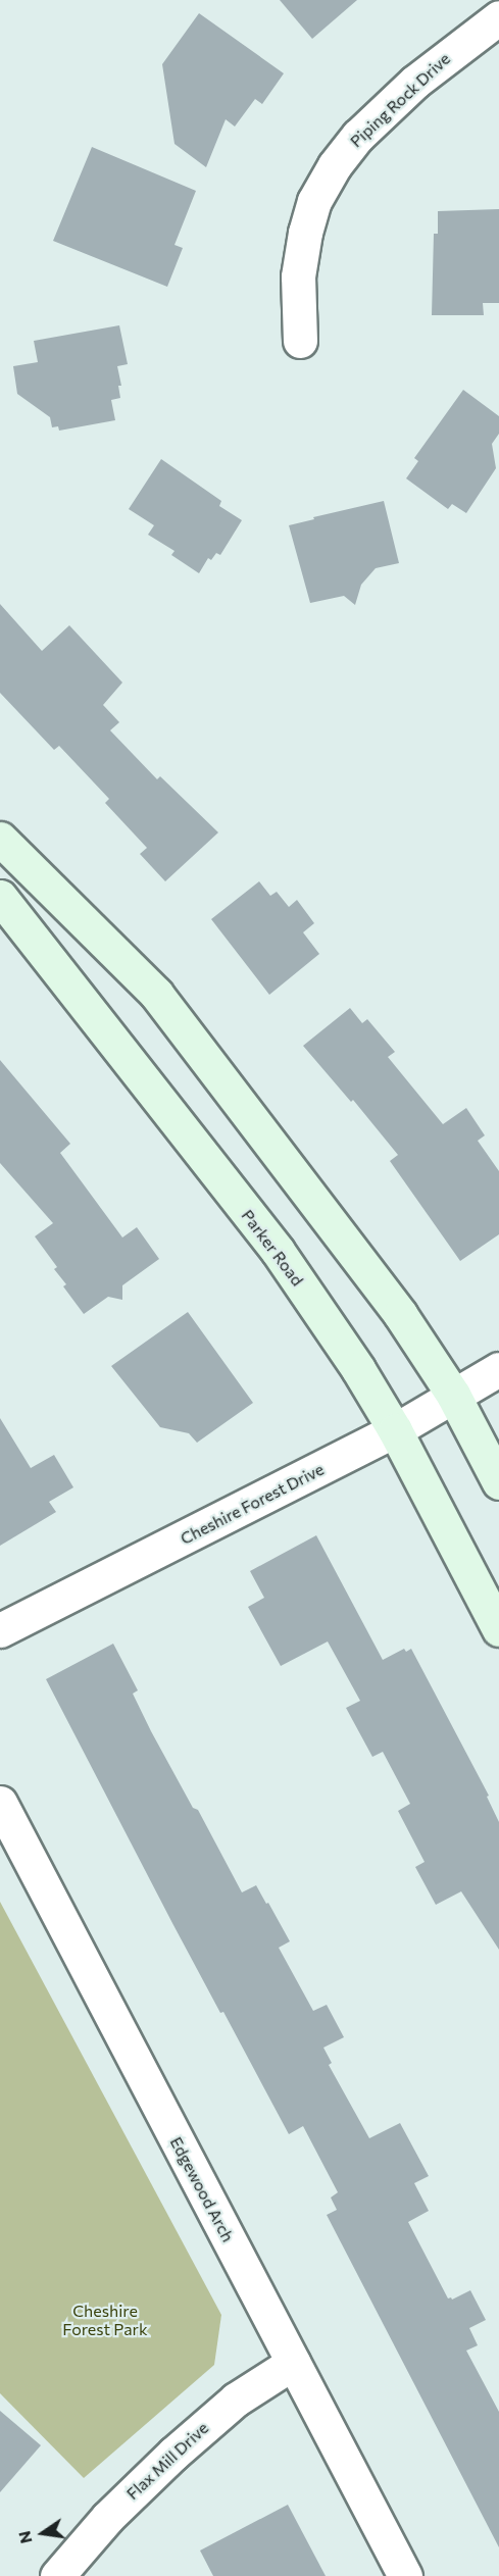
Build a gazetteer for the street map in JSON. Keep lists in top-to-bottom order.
{
  "streets": {
    "street": [
      "Piping Rock Drive",
      "Parker Road",
      "Cheshire Forest Drive",
      "Edgewood Arch",
      "Flax Mill Drive"
    ]
  },
  "crossings": [
    ["Parker Road", "Cheshire Forest Drive"],
    ["Edgewood Arch", "Flax Mill Drive"]
  ],
  "parks": ["Cheshire Forest Park"],
  "north": "left"
}
